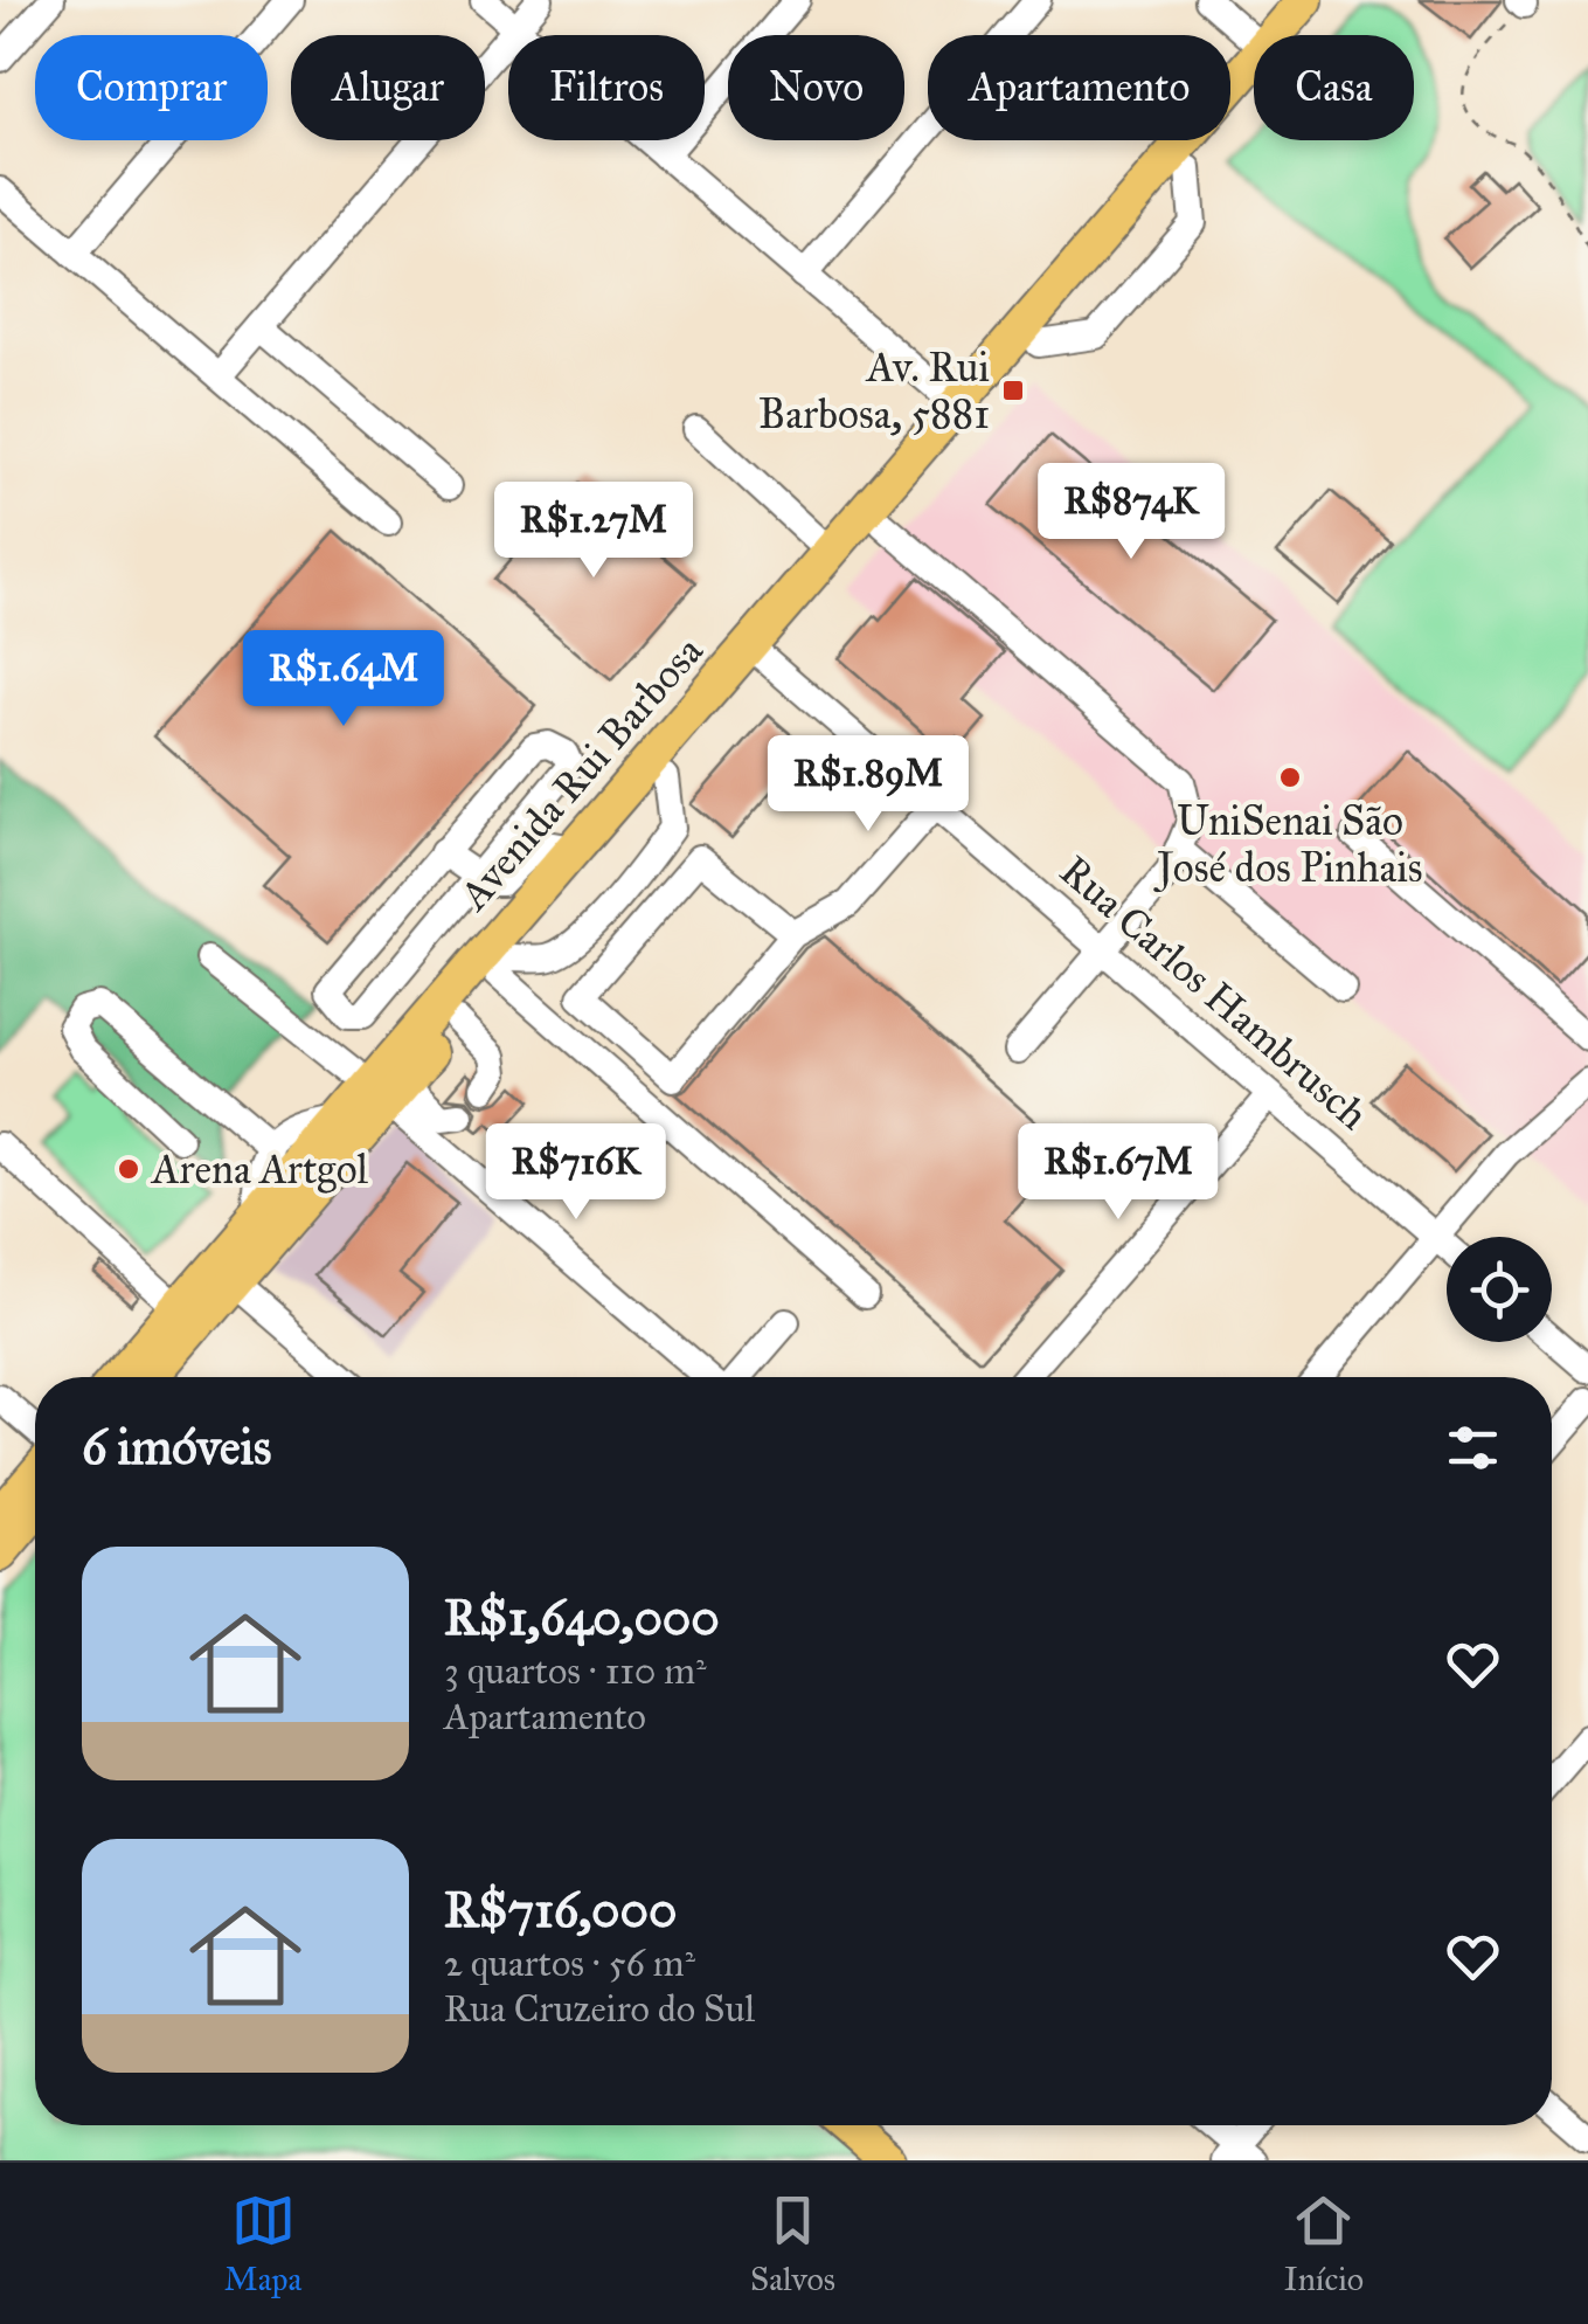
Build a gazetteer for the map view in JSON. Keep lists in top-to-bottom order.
{
  "streets": {
    "main road": ["Avenida Rui Barbosa"],
    "street": ["Rua Carlos Hambrusch"]
  },
  "crossings": [
    ["Avenida Rui Barbosa", "Rua Carlos Hambrusch"]
  ],
  "places": {
    "transit": ["Av. Rui Barbosa, 5881"],
    "other": ["UniSenai São José dos Pinhais", "Arena Artgol"]
  },
  "page": {
    "chip": [
      "Comprar",
      "Alugar",
      "Filtros",
      "Novo",
      "Apartamento",
      "Casa"
    ],
    "price": [
      "R$874K",
      "R$1.27M",
      "R$1.64M",
      "R$1.89M",
      "R$716K",
      "R$1.67M"
    ],
    "heading": "6 imóveis",
    "list": [
      {
        "name": "R$1,640,000",
        "note": "3 quartos · 110 m² · Apartamento"
      },
      {
        "name": "R$716,000",
        "note": "2 quartos · 56 m² · Rua Cruzeiro do Sul"
      }
    ],
    "tabs": ["Mapa", "Salvos", "Início"]
  }
}
